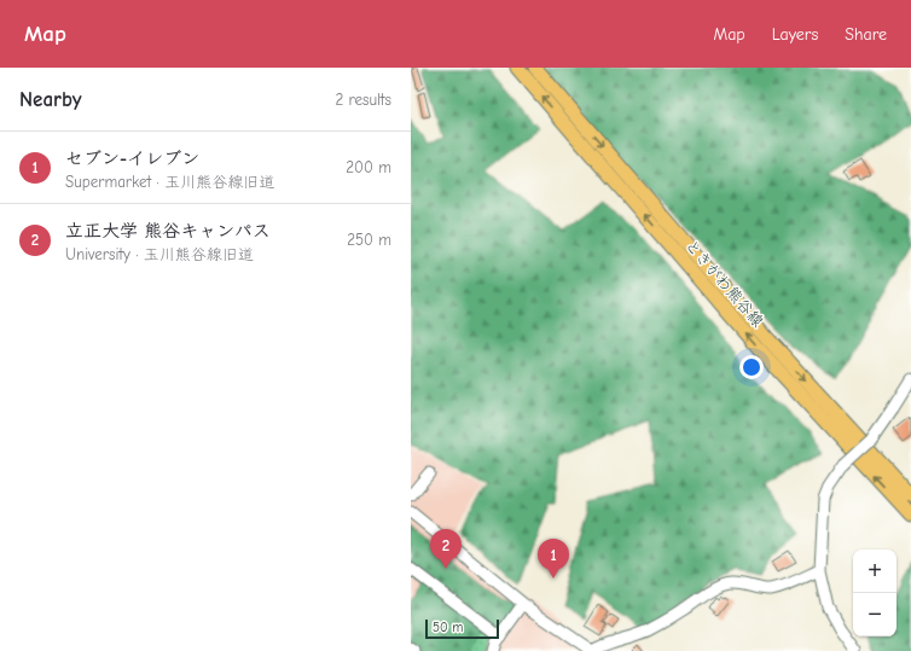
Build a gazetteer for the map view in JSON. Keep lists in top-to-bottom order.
{
  "streets": {
    "main road": ["ときがわ熊谷線"]
  },
  "scale_bar": "50 m",
  "page": {
    "header": "Map",
    "nav": ["Map", "Layers", "Share"],
    "heading": ["Nearby", "2 results"],
    "list": [
      {
        "mark": "1",
        "name": "セブン-イレブン",
        "note": "Supermarket · 玉川熊谷線旧道",
        "value": "200 m"
      },
      {
        "mark": "2",
        "name": "立正大学 熊谷キャンパス",
        "note": "University · 玉川熊谷線旧道",
        "value": "250 m"
      }
    ],
    "pins": ["2", "1"],
    "map_buttons": ["+", "−"],
    "scale": "50 m"
  }
}
